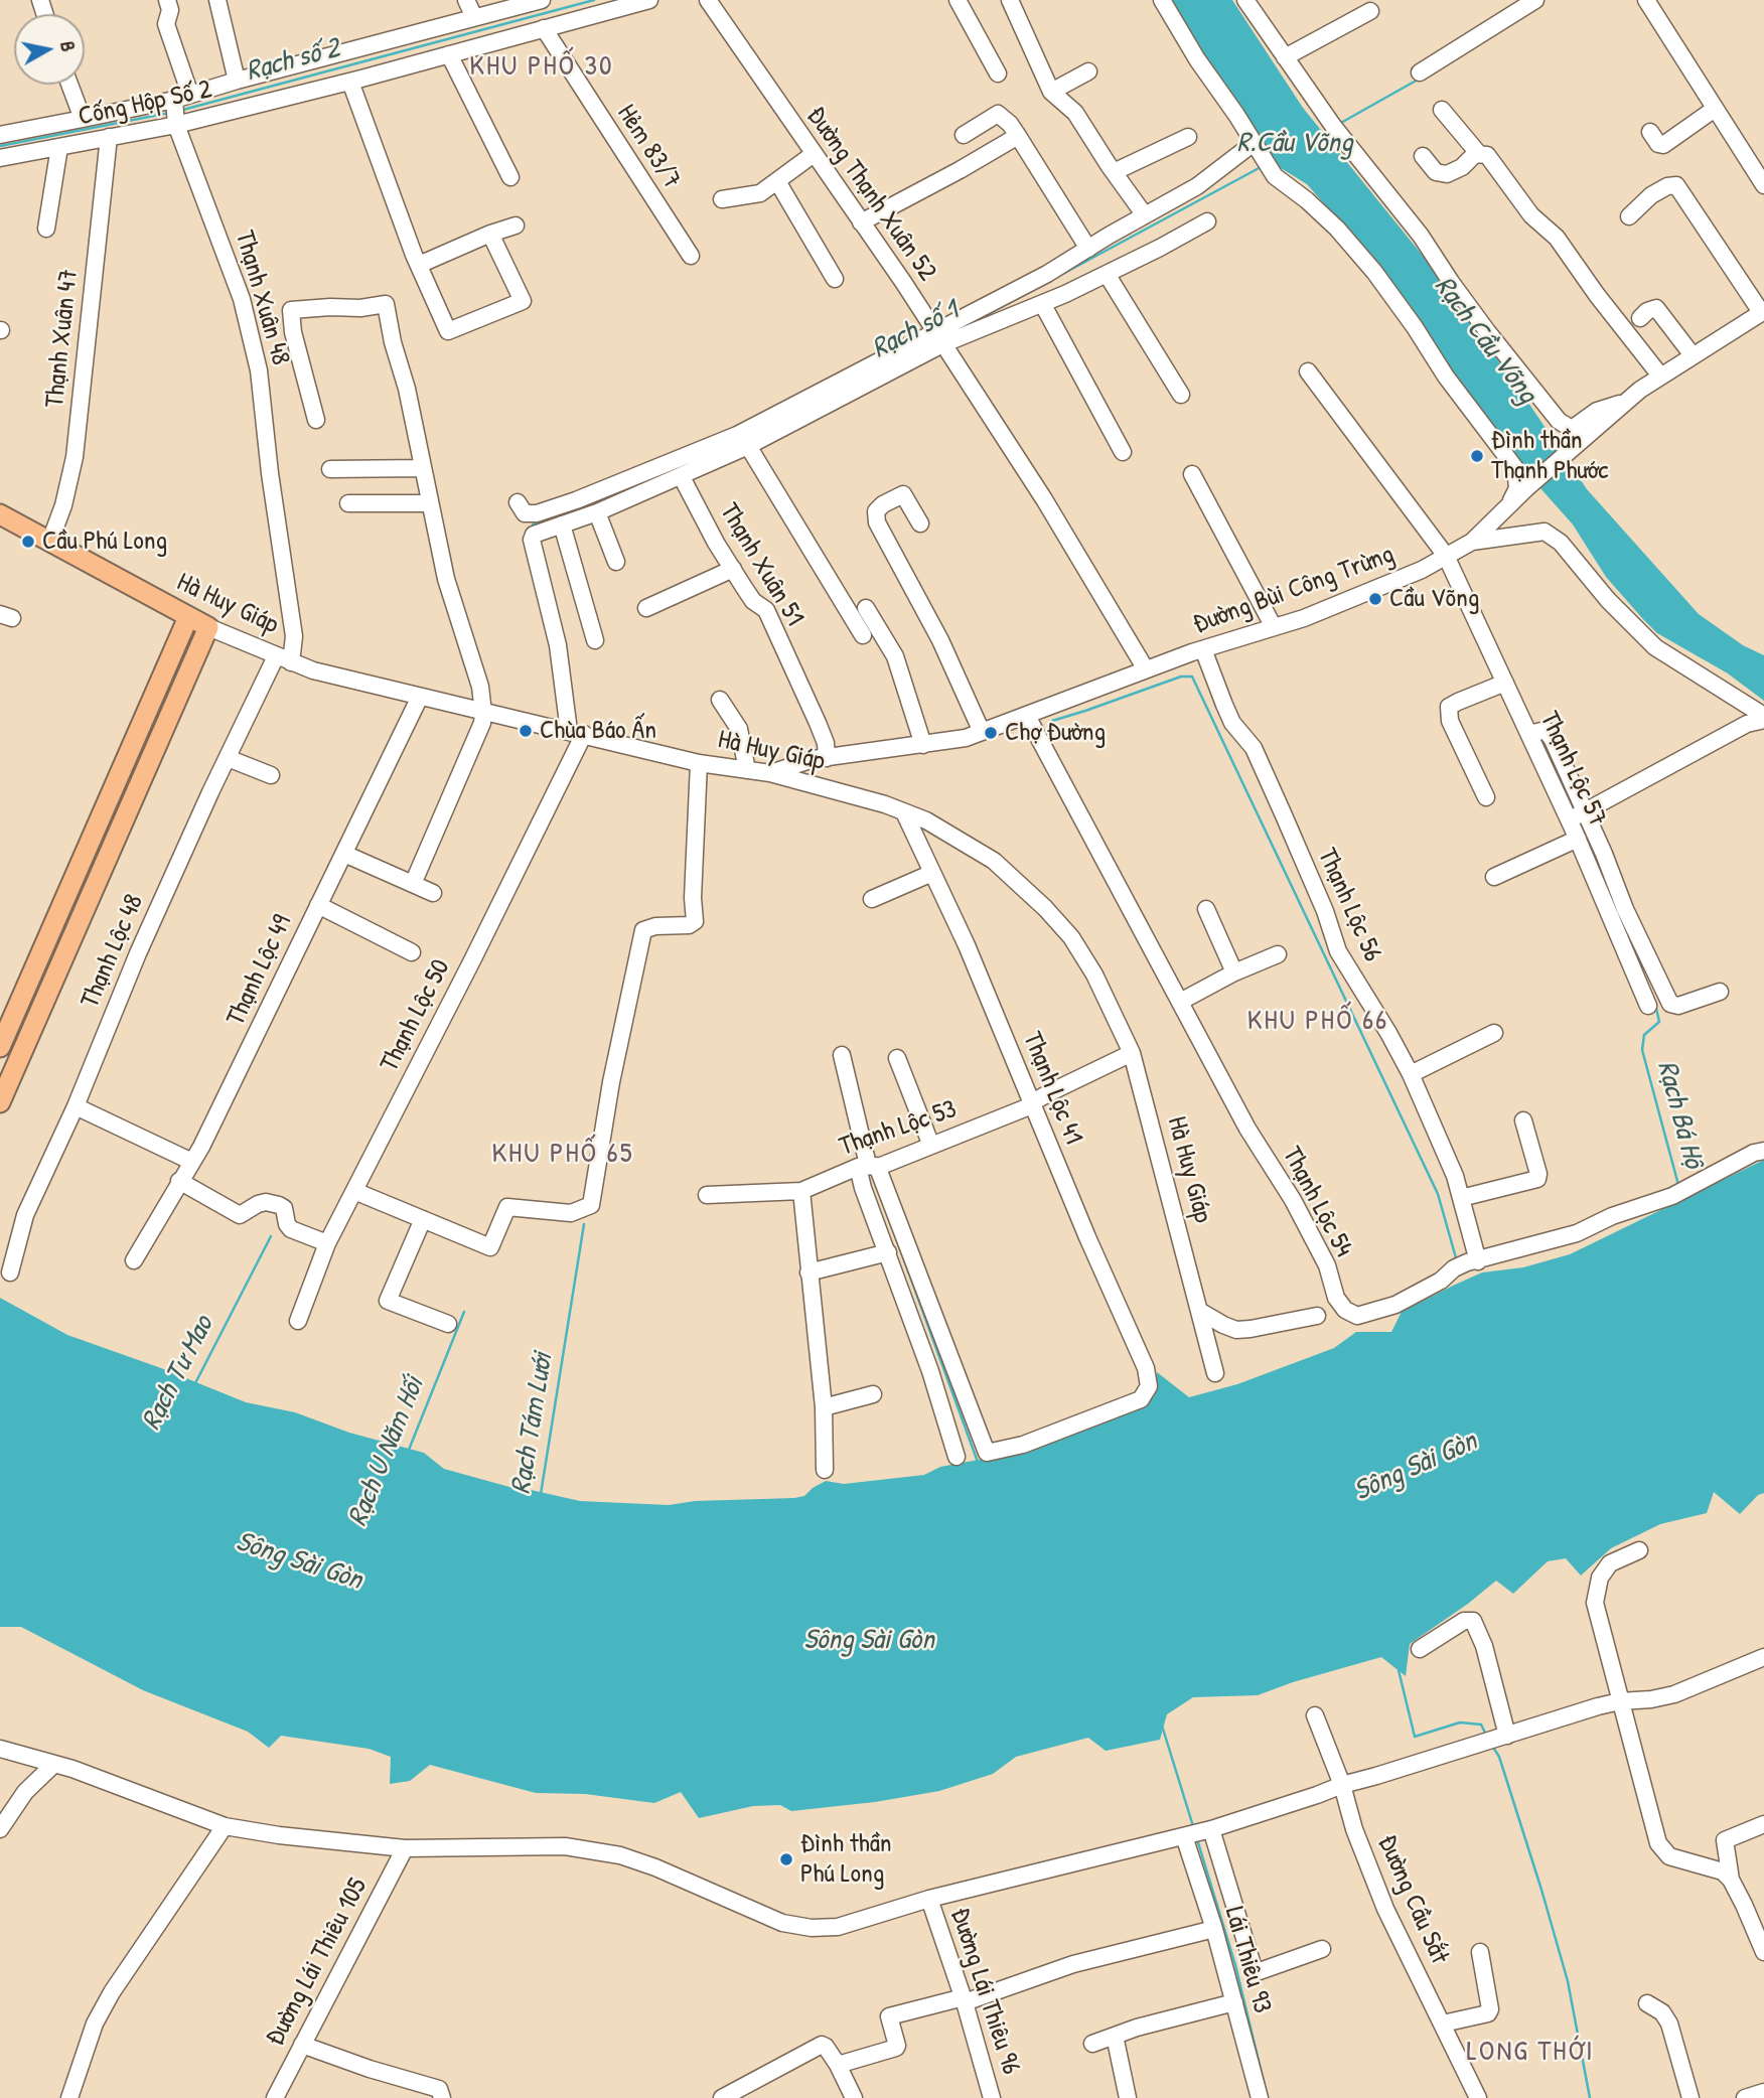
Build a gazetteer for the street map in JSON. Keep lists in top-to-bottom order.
{
  "streets": {
    "main road": ["Hà Huy Giáp"],
    "street": [
      "Cống Hộp Số 2",
      "Hẻm 83/7",
      "Đường Thạnh Xuân 52",
      "Thạnh Xuân 48",
      "Thạnh Xuân 47",
      "Thạnh Xuân 51",
      "Đường Bùi Công Trừng",
      "Thạnh Lộc 57",
      "Thạnh Lộc 56",
      "Thạnh Lộc 48",
      "Thạnh Lộc 49",
      "Thạnh Lộc 50",
      "Thạnh Lộc 41",
      "Thạnh Lộc 53",
      "Thạnh Lộc 54",
      "Đường Cầu Sắt",
      "Lái Thiêu 93",
      "Đường Lái Thiêu 105",
      "Đường Lái Thiêu 96"
    ]
  },
  "crossings": [
    ["Cống Hộp Số 2", "Hẻm 83/7"],
    ["Cống Hộp Số 2", "Thạnh Xuân 48"],
    ["Cống Hộp Số 2", "Thạnh Xuân 47"],
    ["Đường Thạnh Xuân 52", "Đường Bùi Công Trừng"],
    ["Thạnh Xuân 48", "Hà Huy Giáp"],
    ["Thạnh Xuân 48", "Thạnh Lộc 48"],
    ["Thạnh Xuân 47", "Hà Huy Giáp"],
    ["Thạnh Xuân 51", "Đường Bùi Công Trừng"],
    ["Đường Bùi Công Trừng", "Hà Huy Giáp"],
    ["Đường Bùi Công Trừng", "Thạnh Lộc 57"],
    ["Đường Bùi Công Trừng", "Thạnh Lộc 56"],
    ["Đường Bùi Công Trừng", "Thạnh Lộc 54"],
    ["Hà Huy Giáp", "Thạnh Lộc 48"],
    ["Hà Huy Giáp", "Thạnh Lộc 49"],
    ["Hà Huy Giáp", "Thạnh Lộc 50"],
    ["Hà Huy Giáp", "Thạnh Lộc 41"],
    ["Hà Huy Giáp", "Thạnh Lộc 53"],
    ["Thạnh Lộc 56", "Thạnh Lộc 54"],
    ["Thạnh Lộc 41", "Thạnh Lộc 53"]
  ],
  "districts": [
    "KHU PHỐ 30",
    "KHU PHỐ 66",
    "KHU PHỐ 65",
    "LONG THỚI"
  ],
  "water": [
    "Rạch số 2",
    "R.Cầu Võng",
    "Rạch số 1",
    "Rạch Cầu Võng",
    "Rạch Bá Hộ",
    "Rạch Tư Mao",
    "Rạch Tám Lưới",
    "Rạch U Năm Hối",
    "Sông Sài Gòn"
  ],
  "places": [
    "Đình thần Thạnh Phước",
    "Cầu Phú Long",
    "Cầu Võng",
    "Chùa Báo Ấn",
    "Chợ Đường",
    "Đình thần Phú Long"
  ],
  "north": "right"
}
